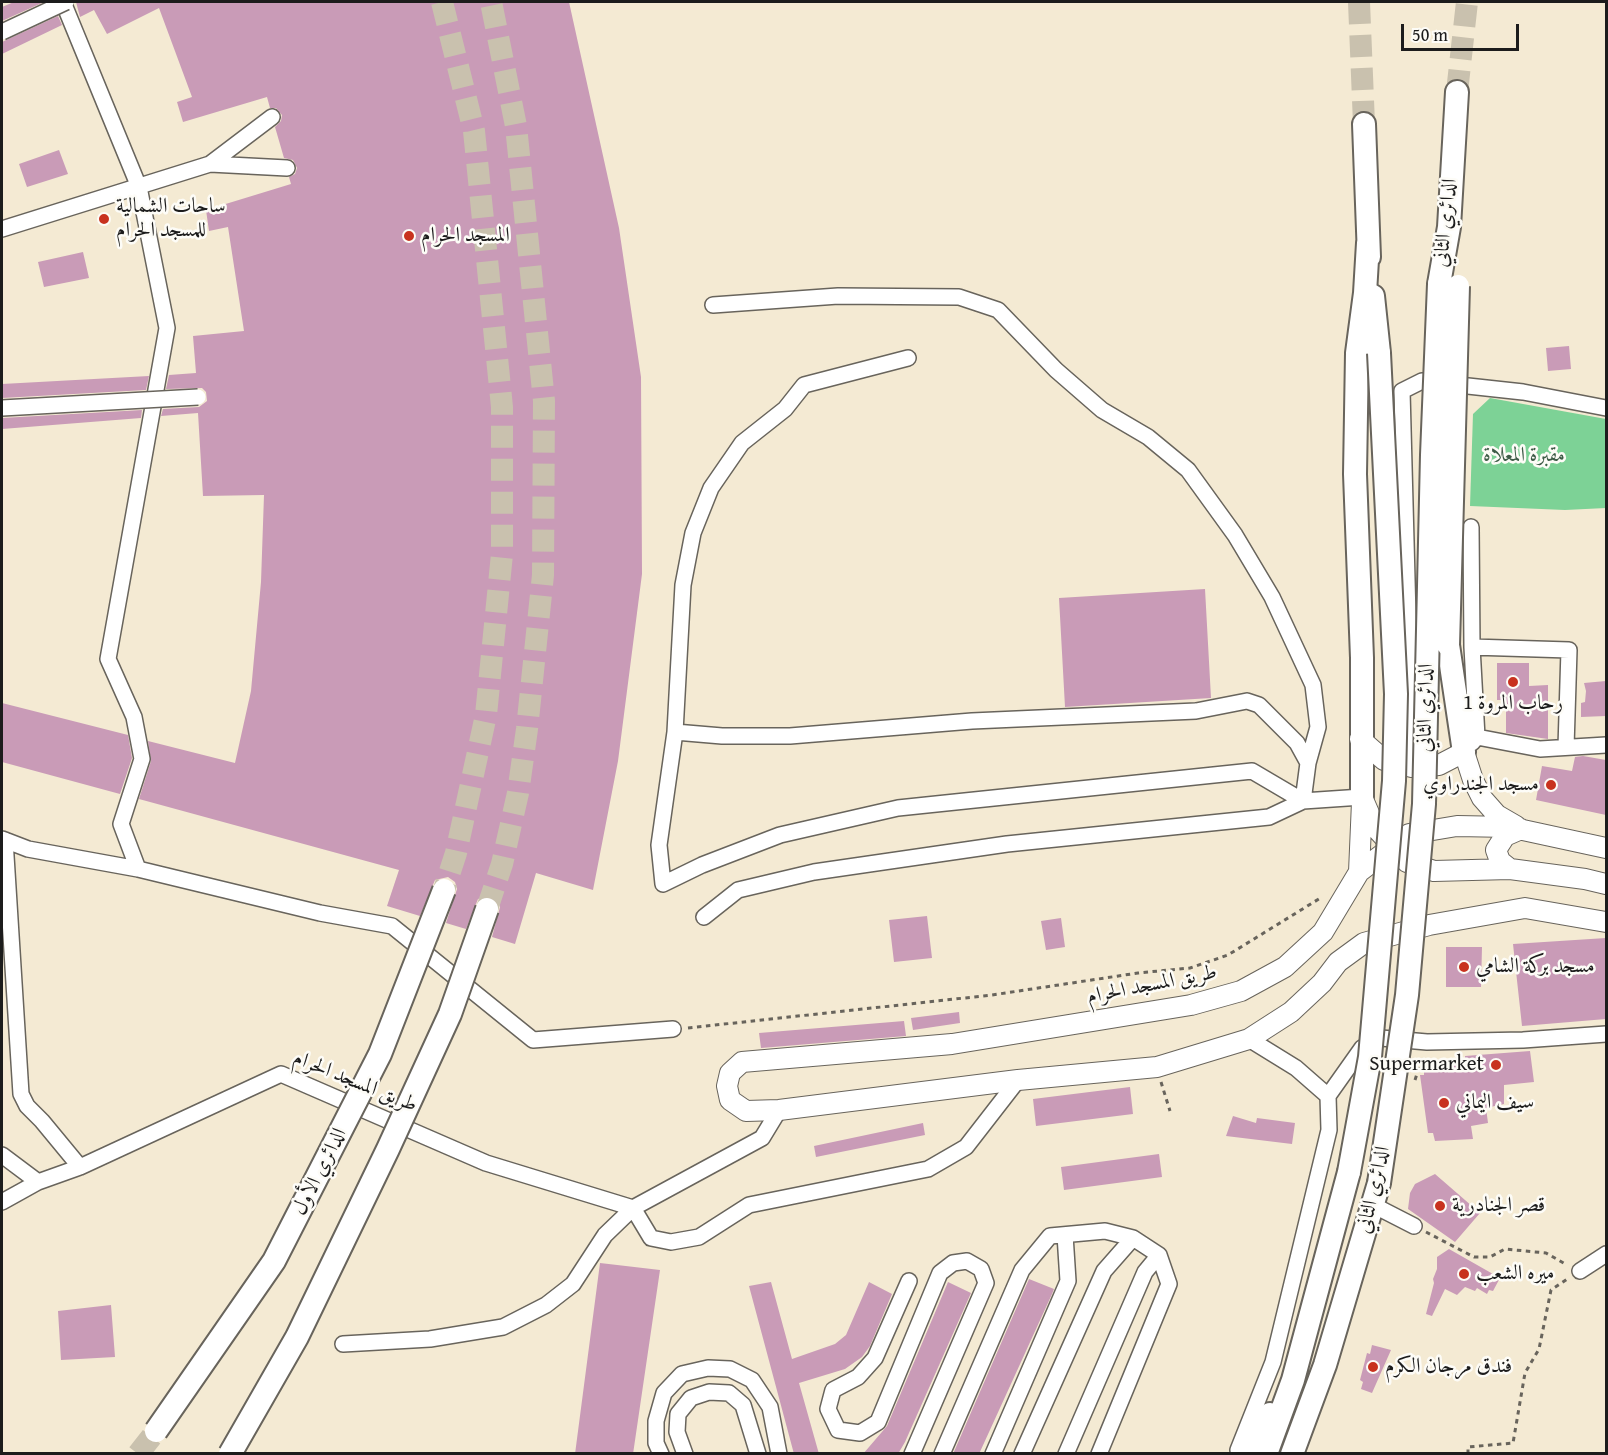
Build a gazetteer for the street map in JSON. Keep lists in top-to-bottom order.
{
  "streets": {
    "highway": ["الدائري الثاني", "الدائري الأول"],
    "main road": ["طريق المسجد الحرام"]
  },
  "parks": ["مقبرة المعلاة"],
  "places": [
    "ساحات الشمالية للمسجد الحرام",
    "المسجد الحرام",
    "رحاب المروة 1",
    "مسجد الجندراوي",
    "مسجد بركة الشامي",
    "Supermarket",
    "سيف اليماني",
    "قصر الجنادرية",
    "ميره الشعب",
    "فندق مرجان الكرم"
  ],
  "scale_bar": "50 m"
}
